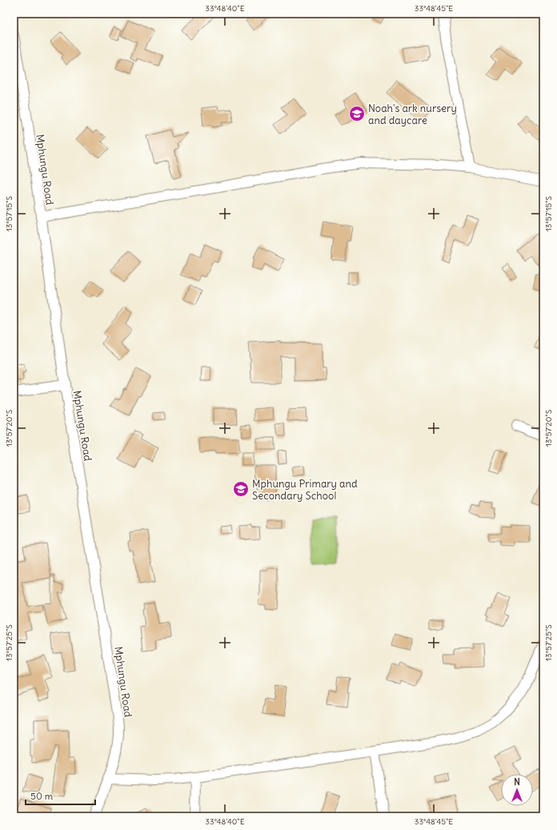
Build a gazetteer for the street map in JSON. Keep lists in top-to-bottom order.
{
  "streets": {
    "street": ["Mphungu Road"]
  },
  "places": {
    "school or university": ["Noah's ark nursery and daycare", "Mphungu Primary and Secondary School"]
  },
  "scale_bar": "50 m",
  "north": "top",
  "coordinates": [
    "33°48'40\"E",
    "33°48'45\"E",
    "13°57'15\"S",
    "13°57'20\"S",
    "13°57'25\"S"
  ]
}
